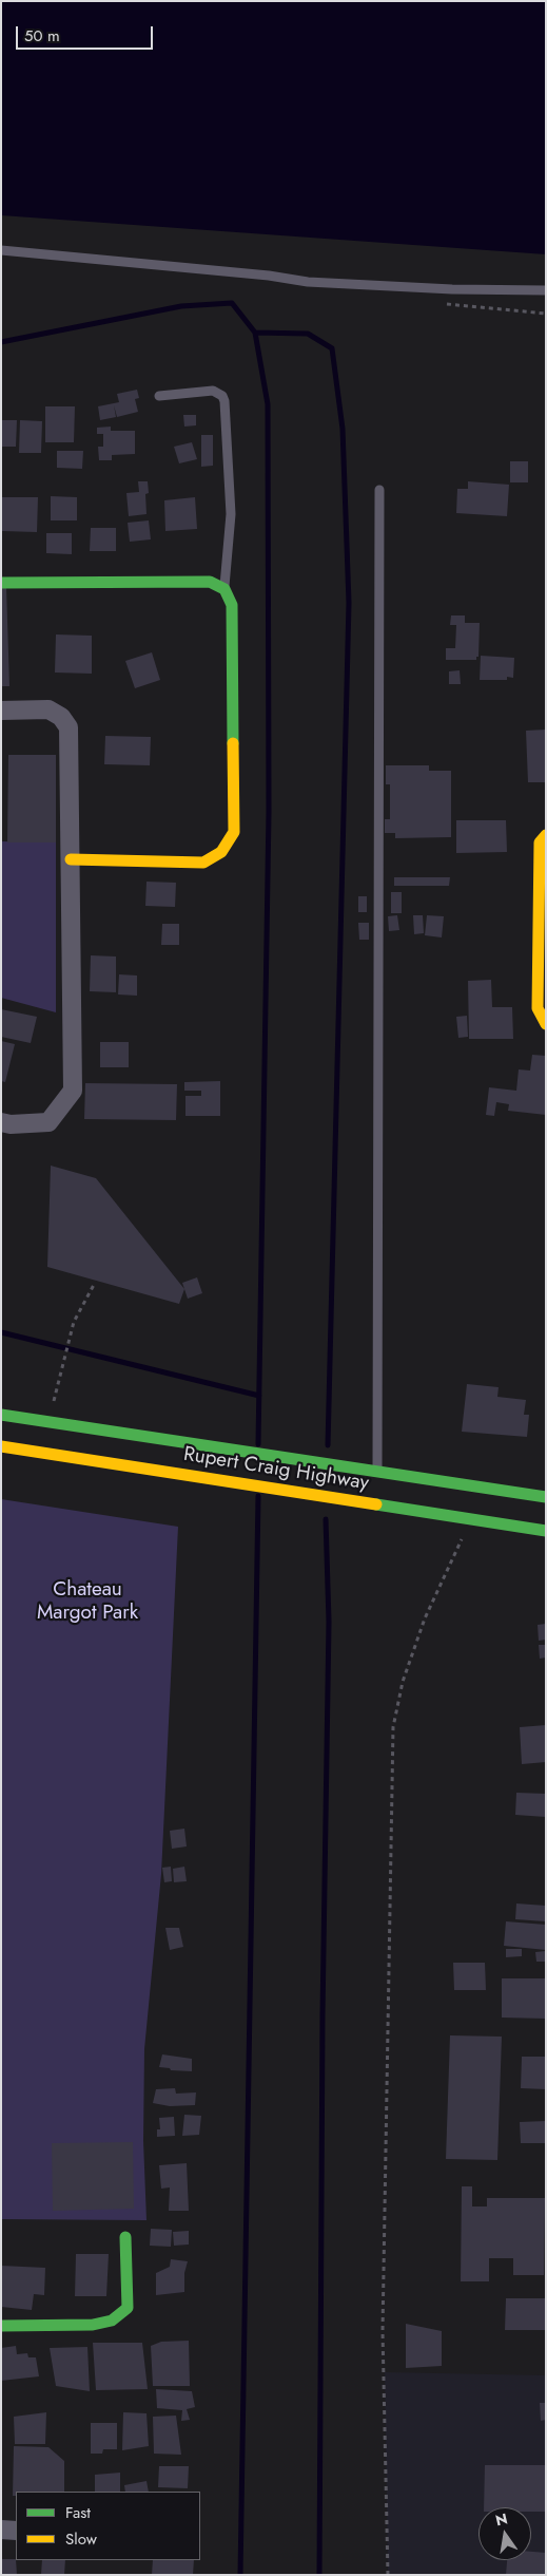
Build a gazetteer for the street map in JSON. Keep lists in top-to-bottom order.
{
  "streets": {
    "main road": ["Rupert Craig Highway"]
  },
  "parks": ["Chateau Margot Park"],
  "legend": ["Fast", "Slow"],
  "scale_bar": "50 m",
  "north": "top"
}
